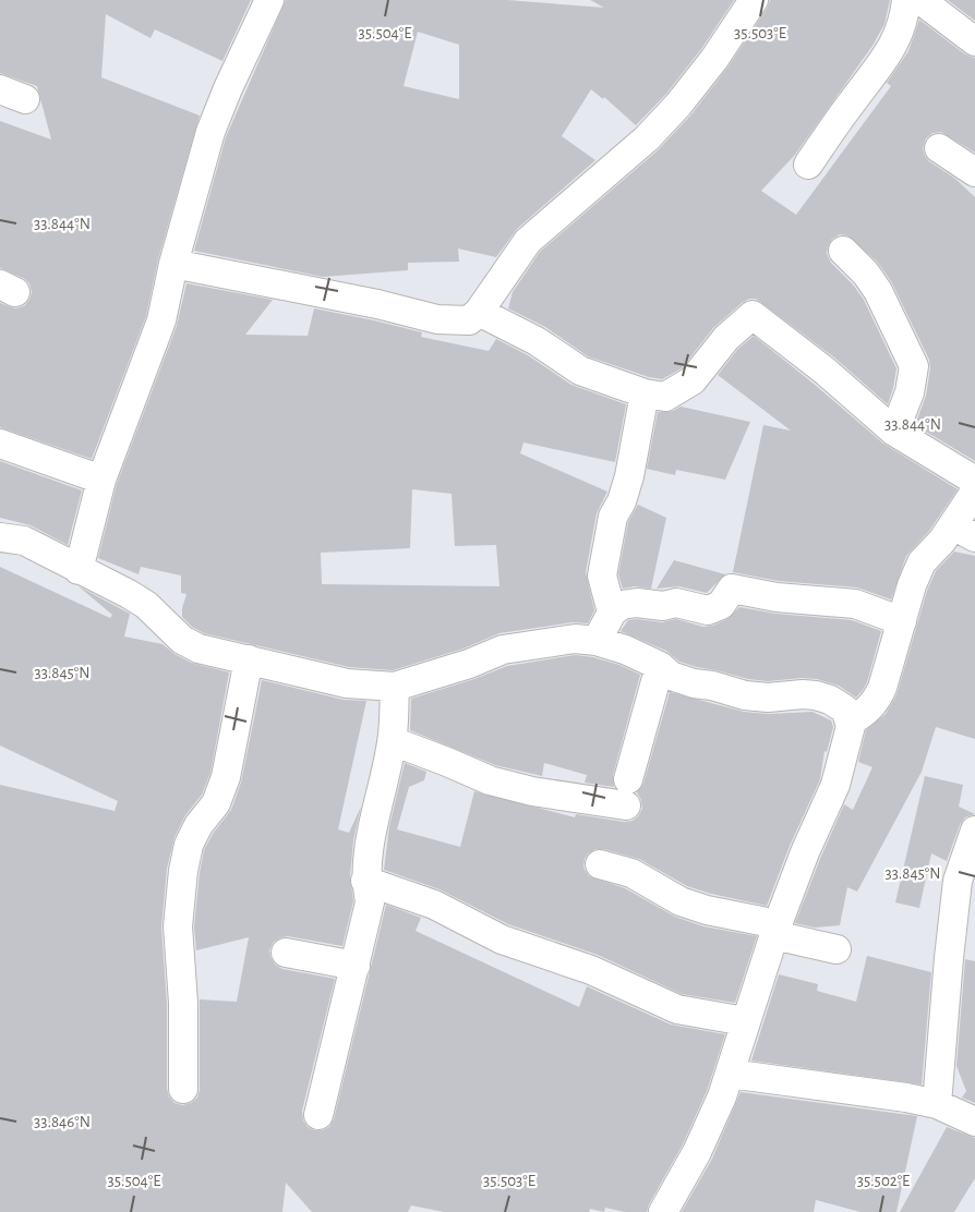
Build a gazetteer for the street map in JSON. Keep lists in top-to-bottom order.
{
  "coordinates": [
    "35.504°E",
    "35.503°E",
    "33.844°N",
    "33.845°N",
    "33.846°N",
    "35.502°E"
  ]
}
